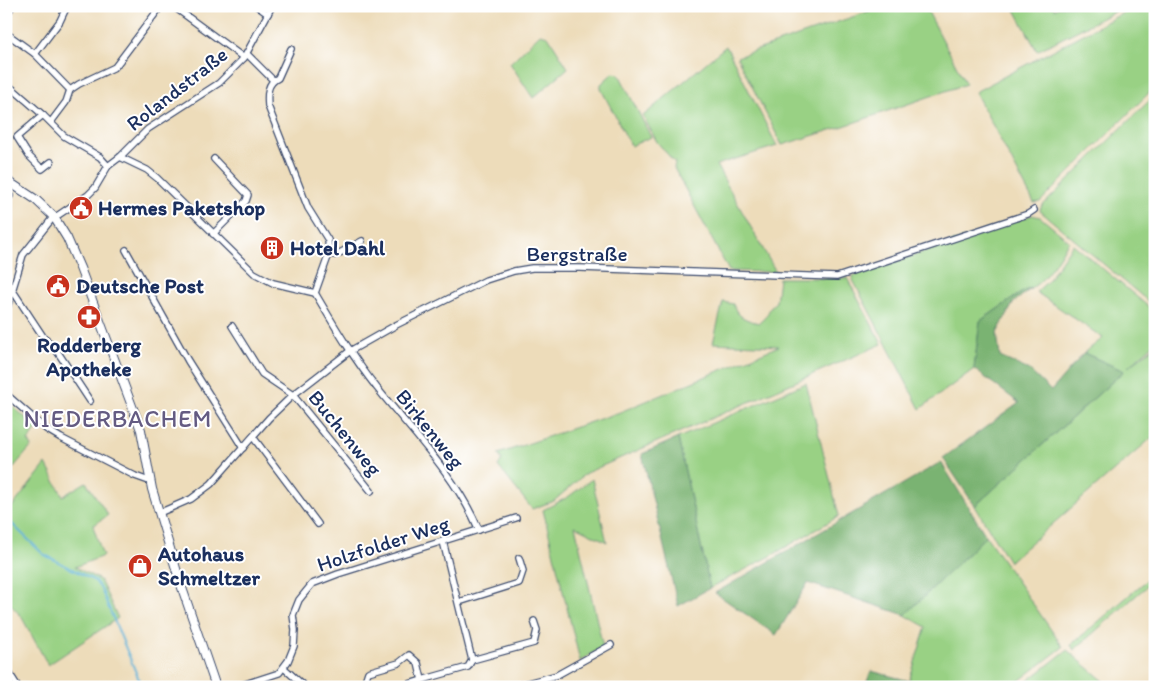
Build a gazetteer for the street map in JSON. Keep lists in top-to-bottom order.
{
  "streets": {
    "street": [
      "Rolandstraße",
      "Bergstraße",
      "Birkenweg",
      "Buchenweg",
      "Holzfolder Weg"
    ]
  },
  "crossings": [
    ["Bergstraße", "Birkenweg"],
    ["Bergstraße", "Buchenweg"],
    ["Birkenweg", "Holzfolder Weg"]
  ],
  "districts": ["NIEDERBACHEM"],
  "places": {
    "public building": ["Hermes Paketshop", "Deutsche Post"],
    "building": ["Hotel Dahl"],
    "pharmacy": ["Rodderberg Apotheke"],
    "shop": ["Autohaus Schmeltzer"]
  }
}
